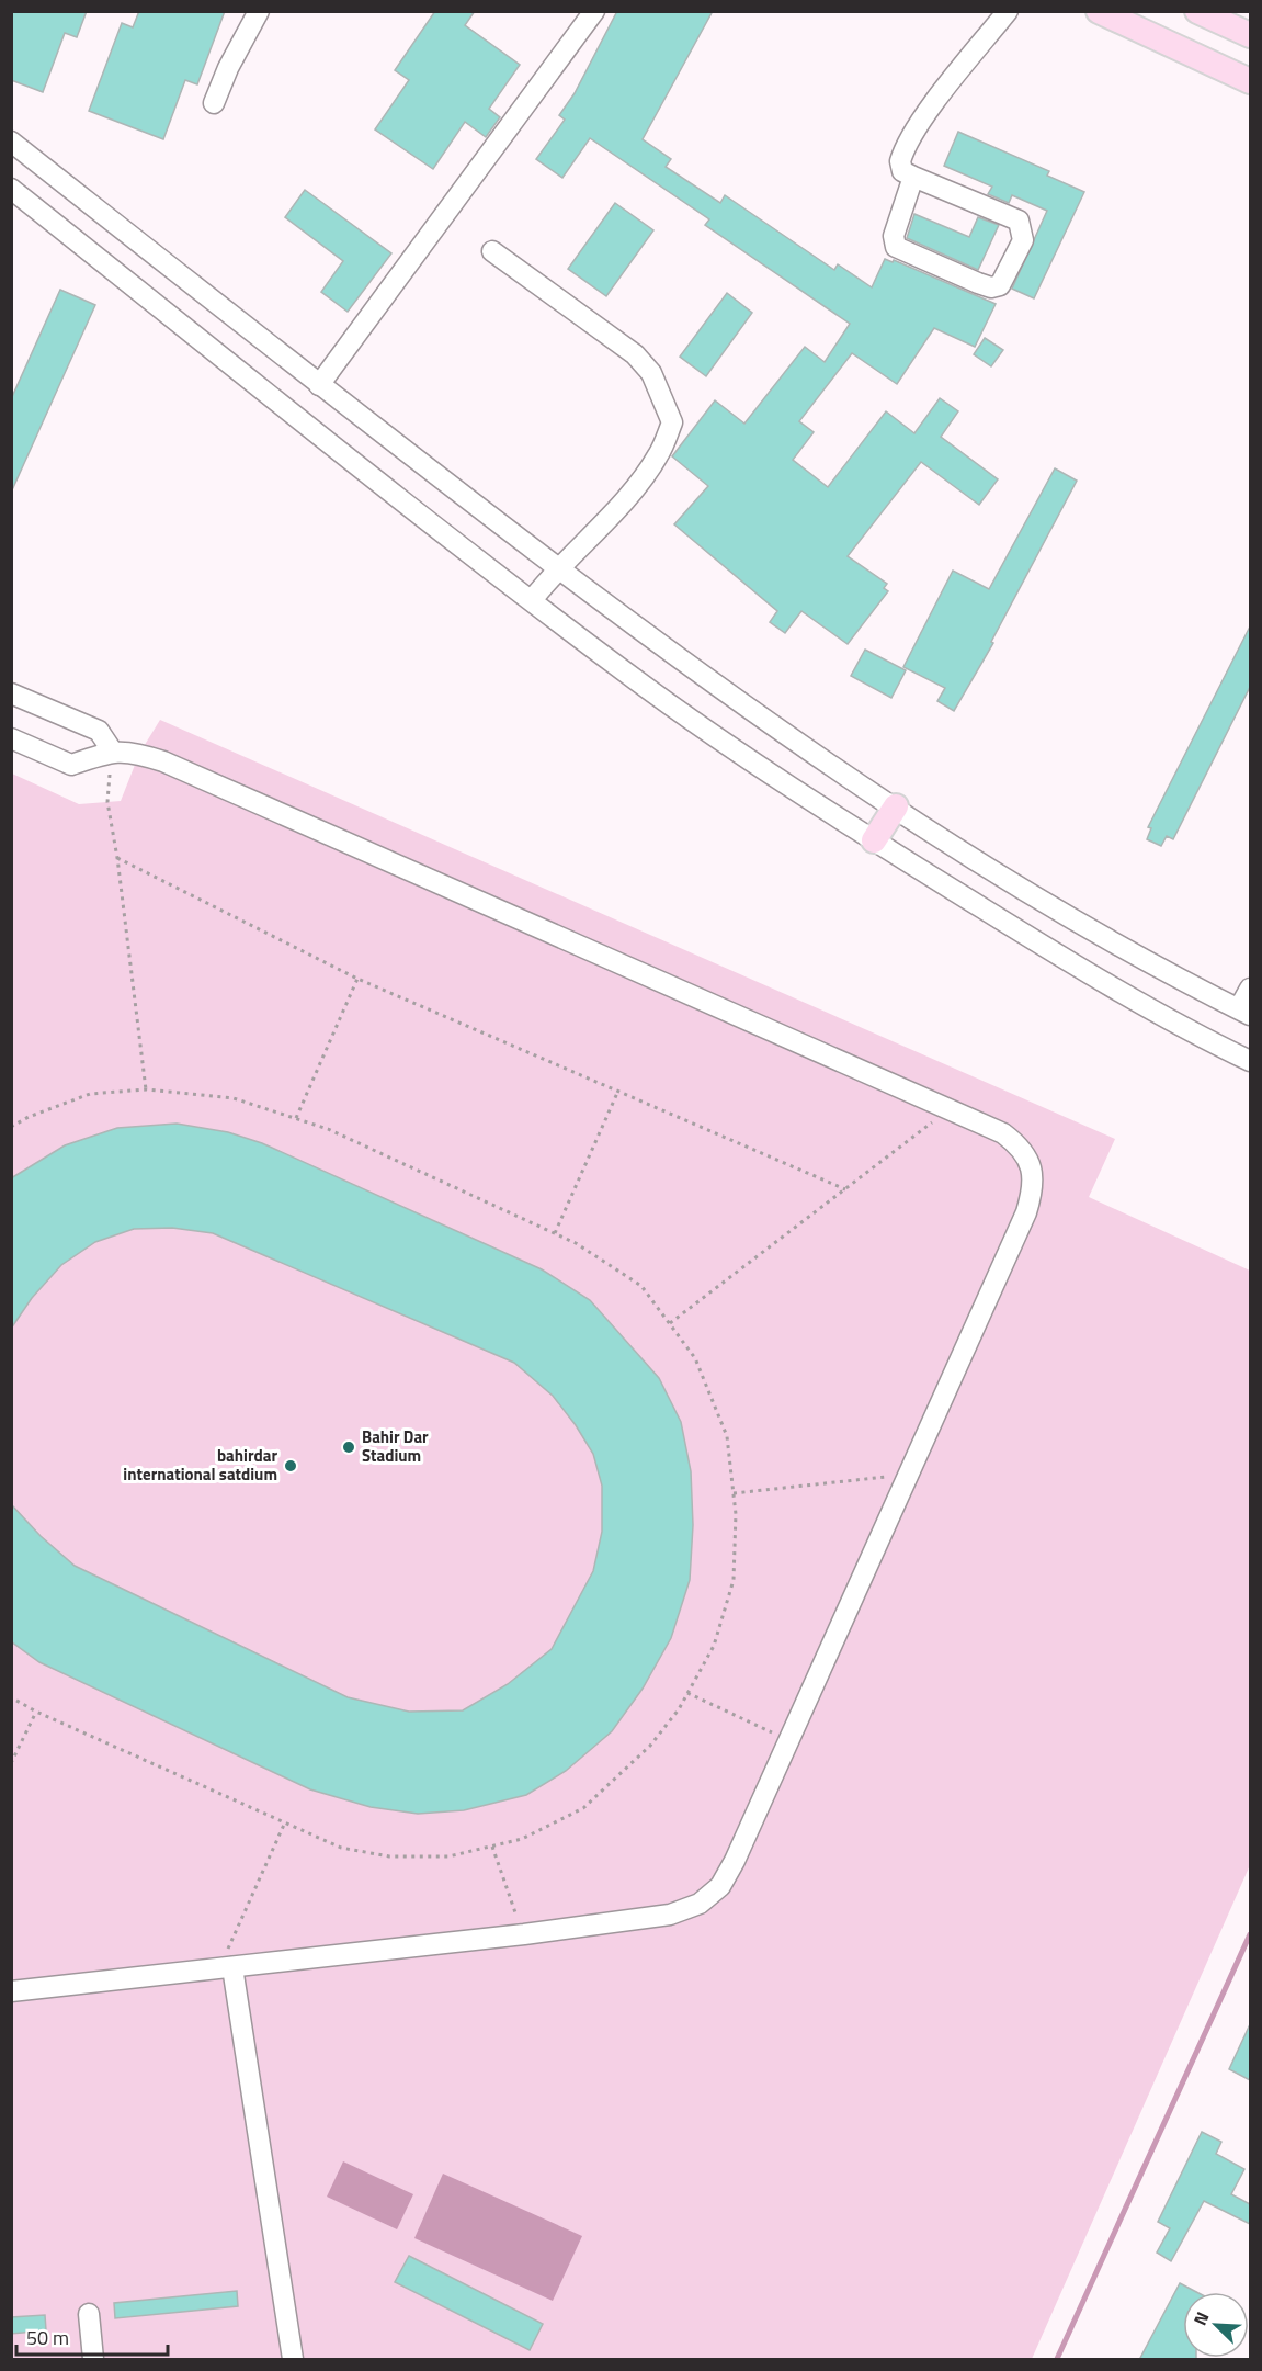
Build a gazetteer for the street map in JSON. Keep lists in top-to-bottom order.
{
  "places": ["Bahir Dar Stadium", "bahirdar international satdium"],
  "scale_bar": "50 m",
  "north": "top left"
}
